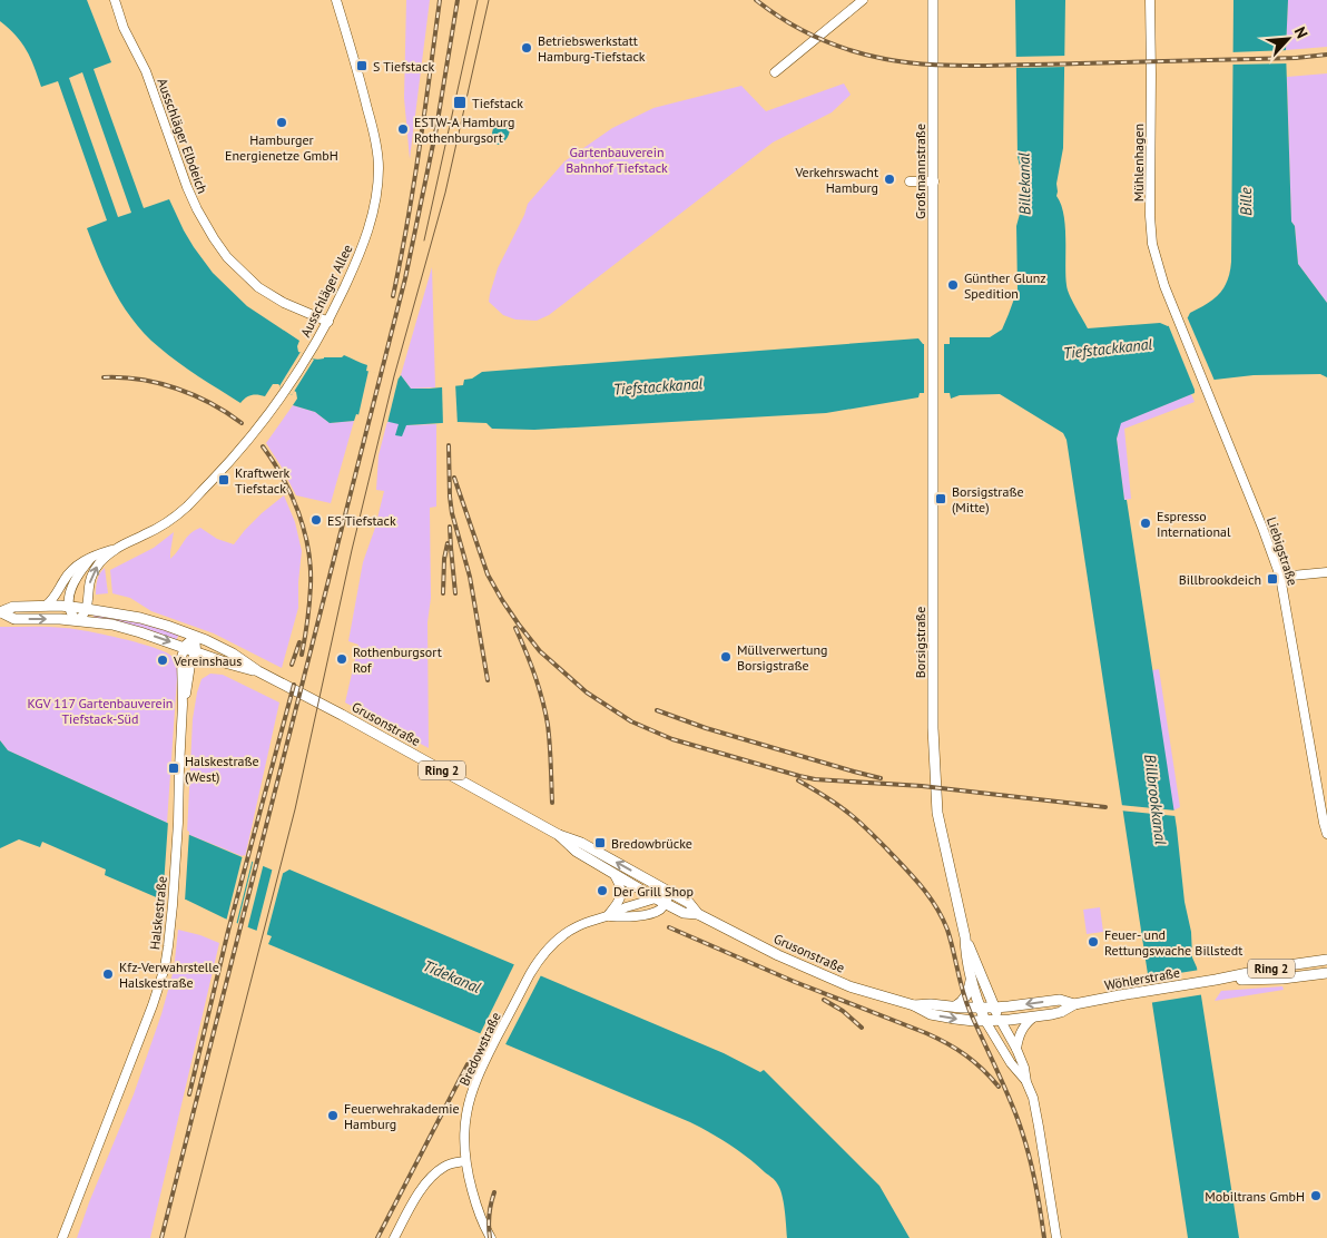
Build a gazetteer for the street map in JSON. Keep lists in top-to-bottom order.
{
  "streets": {
    "main road": [
      "Großmannstraße",
      "Borsigstraße",
      "Grusonstraße",
      "Ring 2",
      "Wöhlerstraße"
    ],
    "street": [
      "Ausschläger Elbdeich",
      "Mühlenhagen",
      "Ausschläger Allee",
      "Liebigstraße",
      "Halskestraße",
      "Bredowstraße"
    ]
  },
  "crossings": [
    ["Ausschläger Elbdeich", "Ausschläger Allee"],
    ["Mühlenhagen", "Liebigstraße"],
    ["Großmannstraße", "Borsigstraße"],
    ["Ausschläger Allee", "Grusonstraße"],
    ["Ausschläger Allee", "Ring 2"],
    ["Borsigstraße", "Grusonstraße"],
    ["Borsigstraße", "Wöhlerstraße"],
    ["Grusonstraße", "Ring 2"],
    ["Grusonstraße", "Halskestraße"],
    ["Grusonstraße", "Wöhlerstraße"],
    ["Grusonstraße", "Bredowstraße"]
  ],
  "water": [
    "Billekanal",
    "Bille",
    "Tiefstackkanal",
    "Billbrookkanal",
    "Tidekanal"
  ],
  "parks": ["Gartenbauverein Bahnhof Tiefstack", "KGV 117 Gartenbauverein Tiefstack-Süd"],
  "places": {
    "other": [
      "Betriebswerkstatt Hamburg-Tiefstack",
      "Hamburger Energienetze GmbH",
      "ESTW-A Hamburg Rothenburgsort",
      "Verkehrswacht Hamburg",
      "Günther Glunz Spedition",
      "ES Tiefstack",
      "Espresso International",
      "Müllverwertung Borsigstraße",
      "Rothenburgsort Rof",
      "Vereinshaus",
      "Der Grill Shop",
      "Feuer- und Rettungswache Billstedt",
      "Kfz-Verwahrstelle Halskestraße",
      "Feuerwehrakademie Hamburg",
      "Mobiltrans GmbH"
    ],
    "transit": [
      "S Tiefstack",
      "Tiefstack",
      "Kraftwerk Tiefstack",
      "Borsigstraße (Mitte)",
      "Billbrookdeich",
      "Halskestraße (West)",
      "Bredowbrücke"
    ]
  },
  "north": "top right"
}
